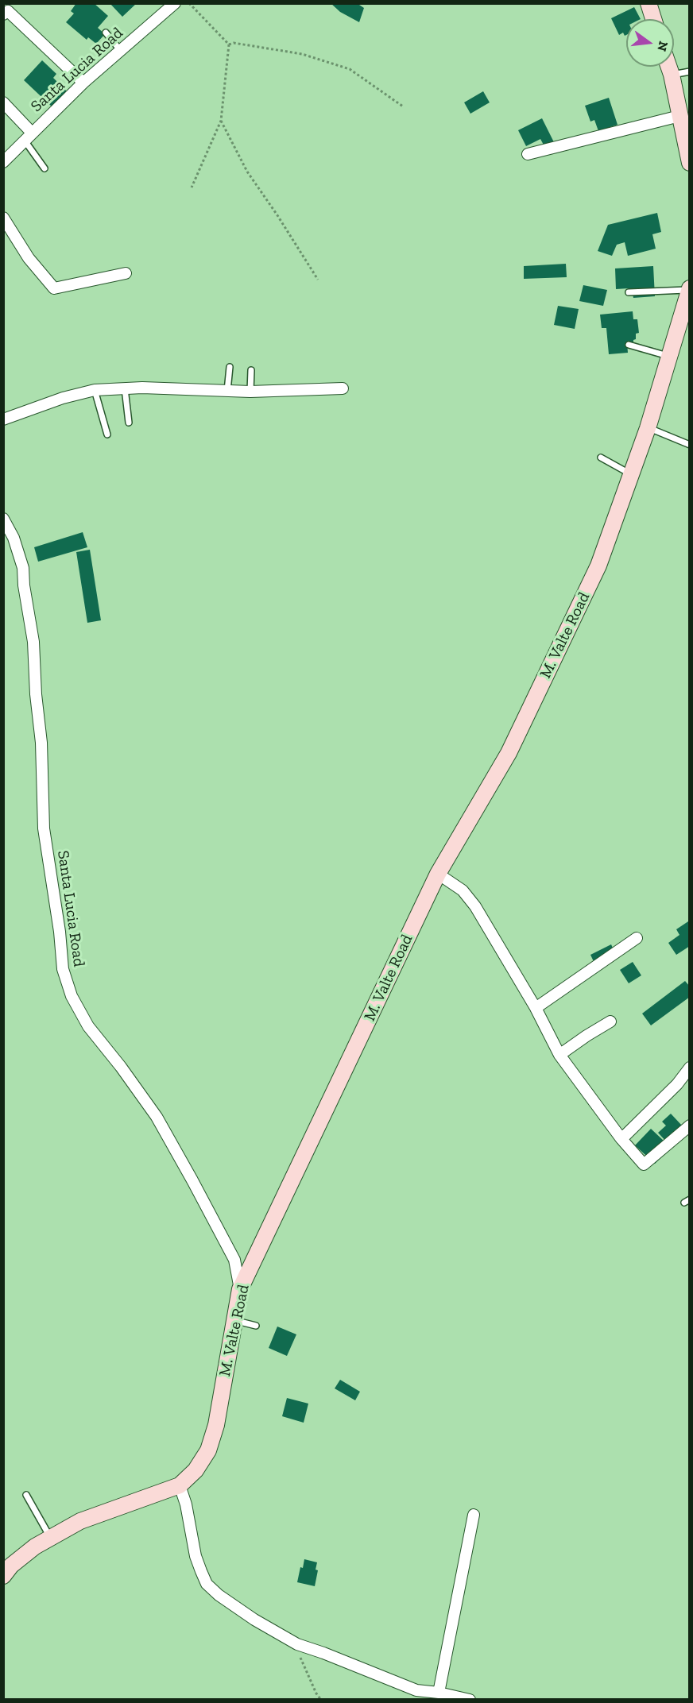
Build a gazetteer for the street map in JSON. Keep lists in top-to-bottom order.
{
  "streets": {
    "main road": ["M. Valte Road"],
    "street": ["Santa Lucia Road"]
  },
  "crossings": [
    ["Santa Lucia Road", "M. Valte Road"]
  ],
  "north": "right"
}
